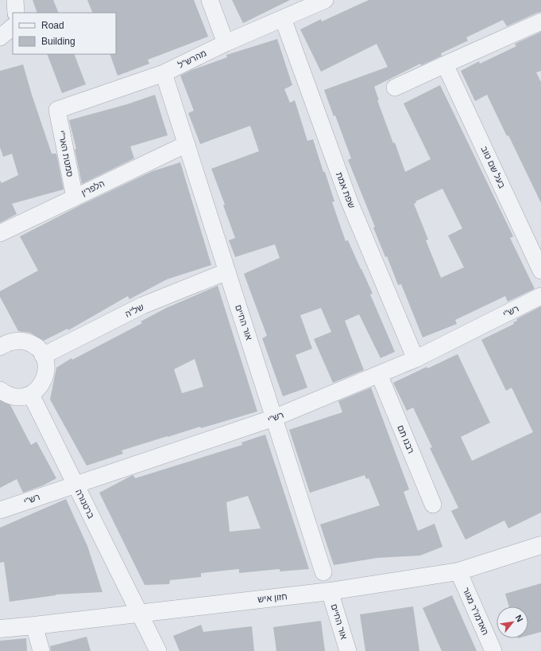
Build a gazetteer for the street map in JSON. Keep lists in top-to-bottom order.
{
  "streets": {
    "street": [
      "מהרש\"ל",
      "סמטת האר\"י",
      "בעל שם טוב",
      "הלפרין",
      "שפת אמת",
      "של\"ה",
      "רש\"י",
      "אור החיים",
      "רבנו תם",
      "ברטנורה",
      "חזון איש",
      "האדמו\"ר מגור"
    ]
  },
  "crossings": [
    ["מהרש\"ל", "סמטת האר\"י"],
    ["מהרש\"ל", "שפת אמת"],
    ["מהרש\"ל", "אור החיים"],
    ["סמטת האר\"י", "הלפרין"],
    ["הלפרין", "אור החיים"],
    ["שפת אמת", "רש\"י"],
    ["של\"ה", "אור החיים"],
    ["רש\"י", "אור החיים"],
    ["רש\"י", "רבנו תם"],
    ["רש\"י", "ברטנורה"],
    ["אור החיים", "חזון איש"],
    ["ברטנורה", "חזון איש"],
    ["חזון איש", "האדמו\"ר מגור"]
  ],
  "legend": ["Road", "Building"],
  "north": "top right"
}
